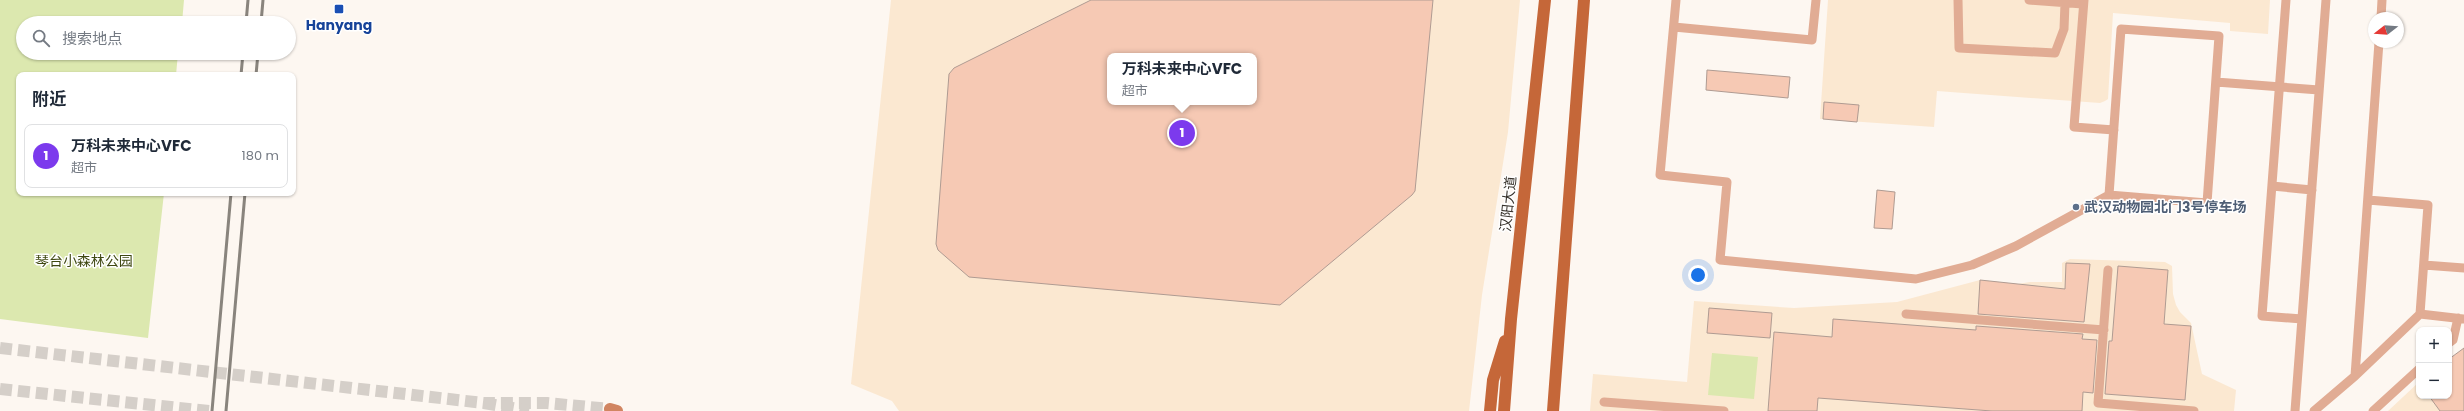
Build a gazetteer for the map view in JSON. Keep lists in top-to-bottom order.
{
  "streets": {
    "main road": ["汉阳大道"]
  },
  "parks": ["琴台小森林公园"],
  "places": {
    "transit": ["Hanyang"],
    "other": ["武汉动物园北门3号停车场"]
  },
  "north": "left",
  "page": {
    "search": "搜索地点",
    "popup": ["万科未来中心VFC", "超市"],
    "heading": "附近",
    "pins": "1",
    "list": [
      {
        "mark": "1",
        "name": "万科未来中心VFC",
        "note": "超市",
        "value": "180 m"
      }
    ],
    "map_buttons": ["+", "−"]
  }
}
